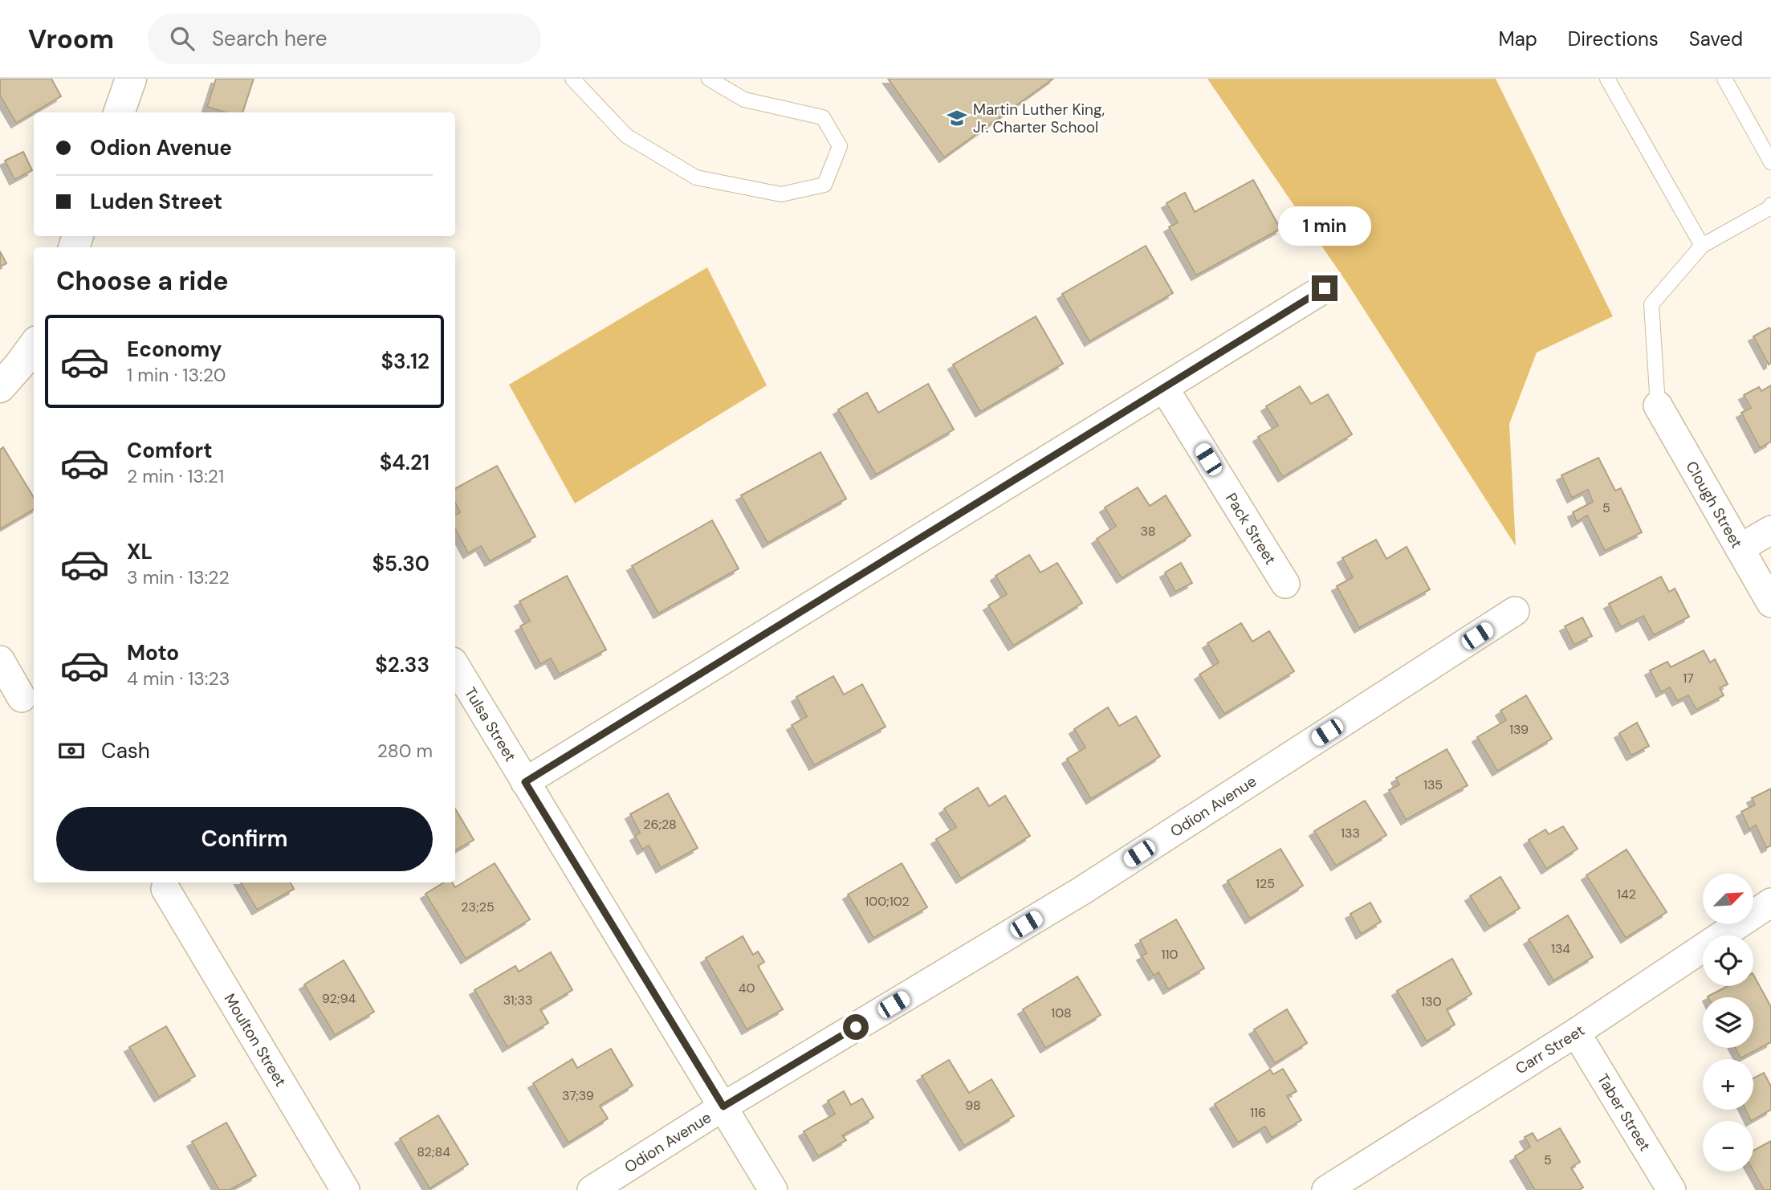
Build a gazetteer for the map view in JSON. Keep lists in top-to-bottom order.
{
  "streets": {
    "street": [
      "Clough Street",
      "Pack Street",
      "Tulsa Street",
      "Odion Avenue",
      "Moulton Street",
      "Carr Street",
      "Taber Street"
    ]
  },
  "crossings": [
    ["Tulsa Street", "Odion Avenue"],
    ["Carr Street", "Taber Street"]
  ],
  "places": {
    "school or university": ["Martin Luther King, Jr. Charter School"]
  },
  "house_numbers": [
    "5",
    "38",
    "17",
    "139",
    "135",
    "26;28",
    "133",
    "125",
    "142",
    "100;102",
    "23;25",
    "134",
    "110",
    "40",
    "92;94",
    "31;33",
    "130",
    "108",
    "37;39",
    "98",
    "116",
    "82;84",
    "5"
  ],
  "north": "top right",
  "page": {
    "header": "Vroom",
    "search": "Search here",
    "nav": ["Map", "Directions", "Saved"],
    "banner": ["Odion Avenue", "Luden Street"],
    "bubble": "1 min",
    "heading": "Choose a ride",
    "list": [
      {
        "name": "Economy",
        "note": "1 min · 13:20",
        "value": "$3.12"
      },
      {
        "name": "Comfort",
        "note": "2 min · 13:21",
        "value": "$4.21"
      },
      {
        "name": "XL",
        "note": "3 min · 13:22",
        "value": "$5.30"
      },
      {
        "name": "Moto",
        "note": "4 min · 13:23",
        "value": "$2.33"
      }
    ],
    "pay": ["Cash", "280 m"],
    "buttons": "Confirm",
    "map_buttons": ["+", "−"]
  }
}
